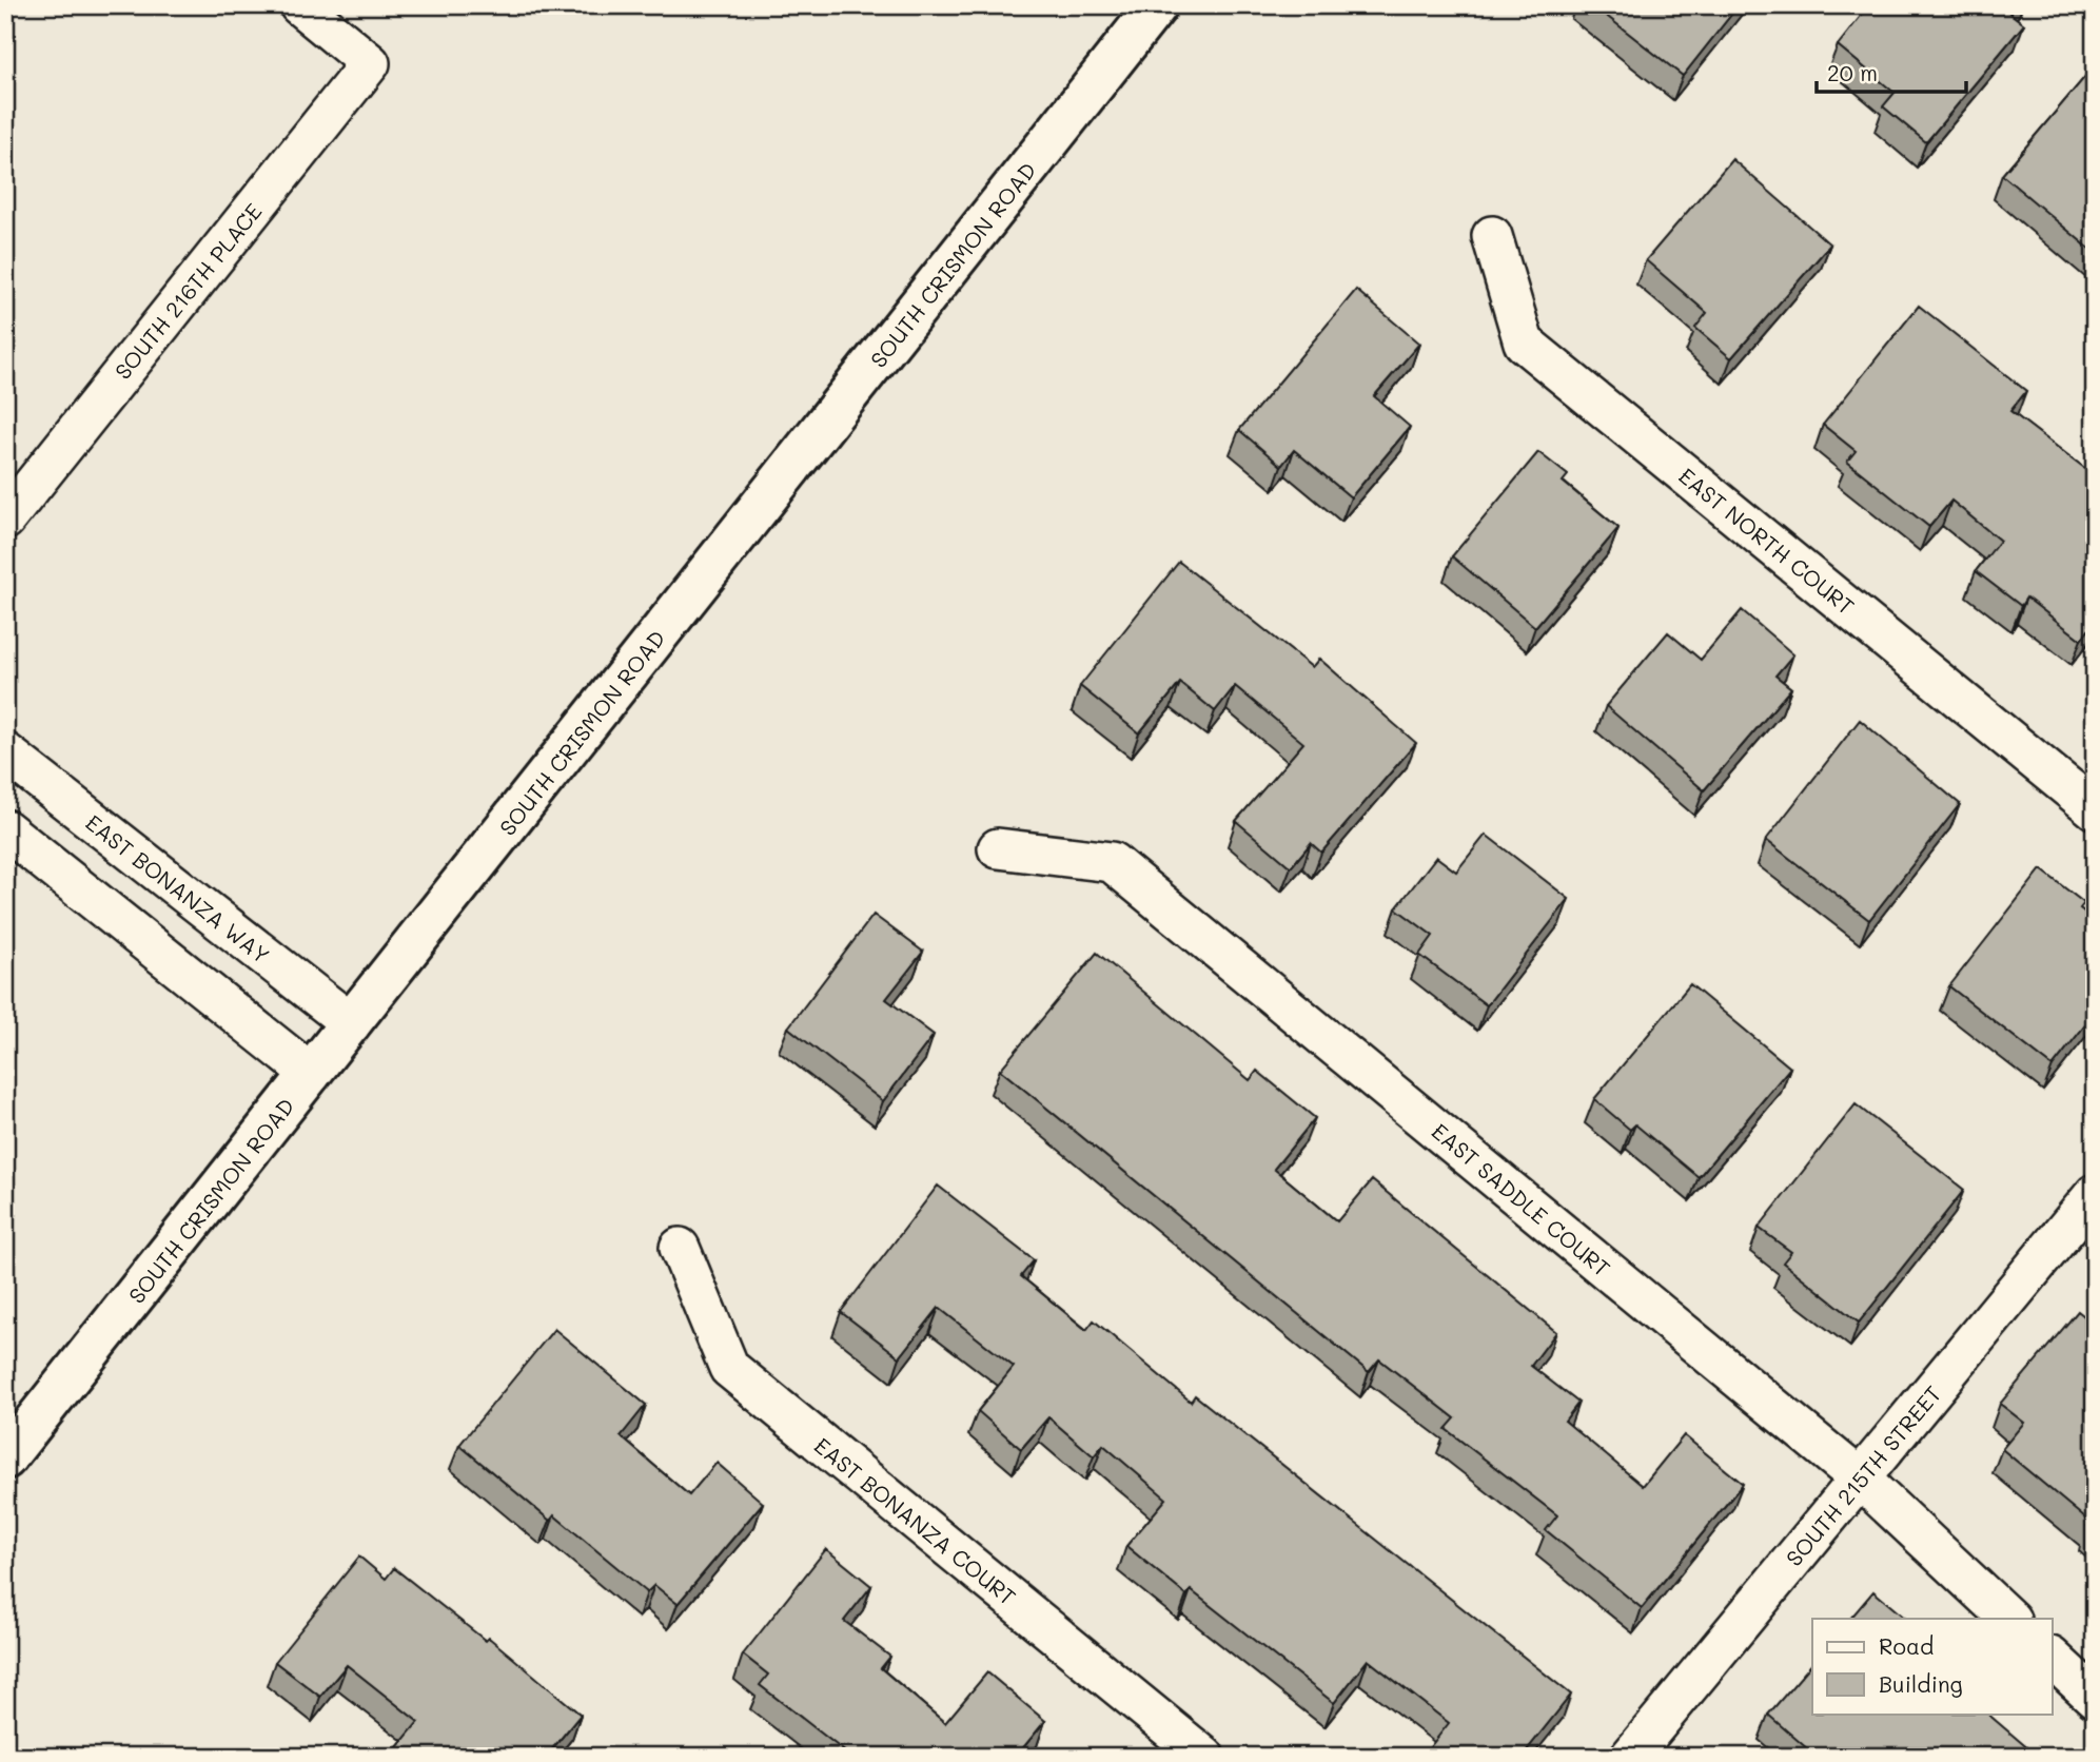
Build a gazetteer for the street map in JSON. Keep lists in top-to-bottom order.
{
  "streets": {
    "street": [
      "SOUTH CRISMON ROAD",
      "SOUTH 216TH PLACE",
      "EAST NORTH COURT",
      "EAST BONANZA WAY",
      "EAST SADDLE COURT",
      "SOUTH 215TH STREET",
      "EAST BONANZA COURT"
    ]
  },
  "crossings": [
    ["SOUTH CRISMON ROAD", "EAST BONANZA WAY"],
    ["EAST SADDLE COURT", "SOUTH 215TH STREET"]
  ],
  "legend": ["Road", "Building"],
  "scale_bar": "20 m"
}
